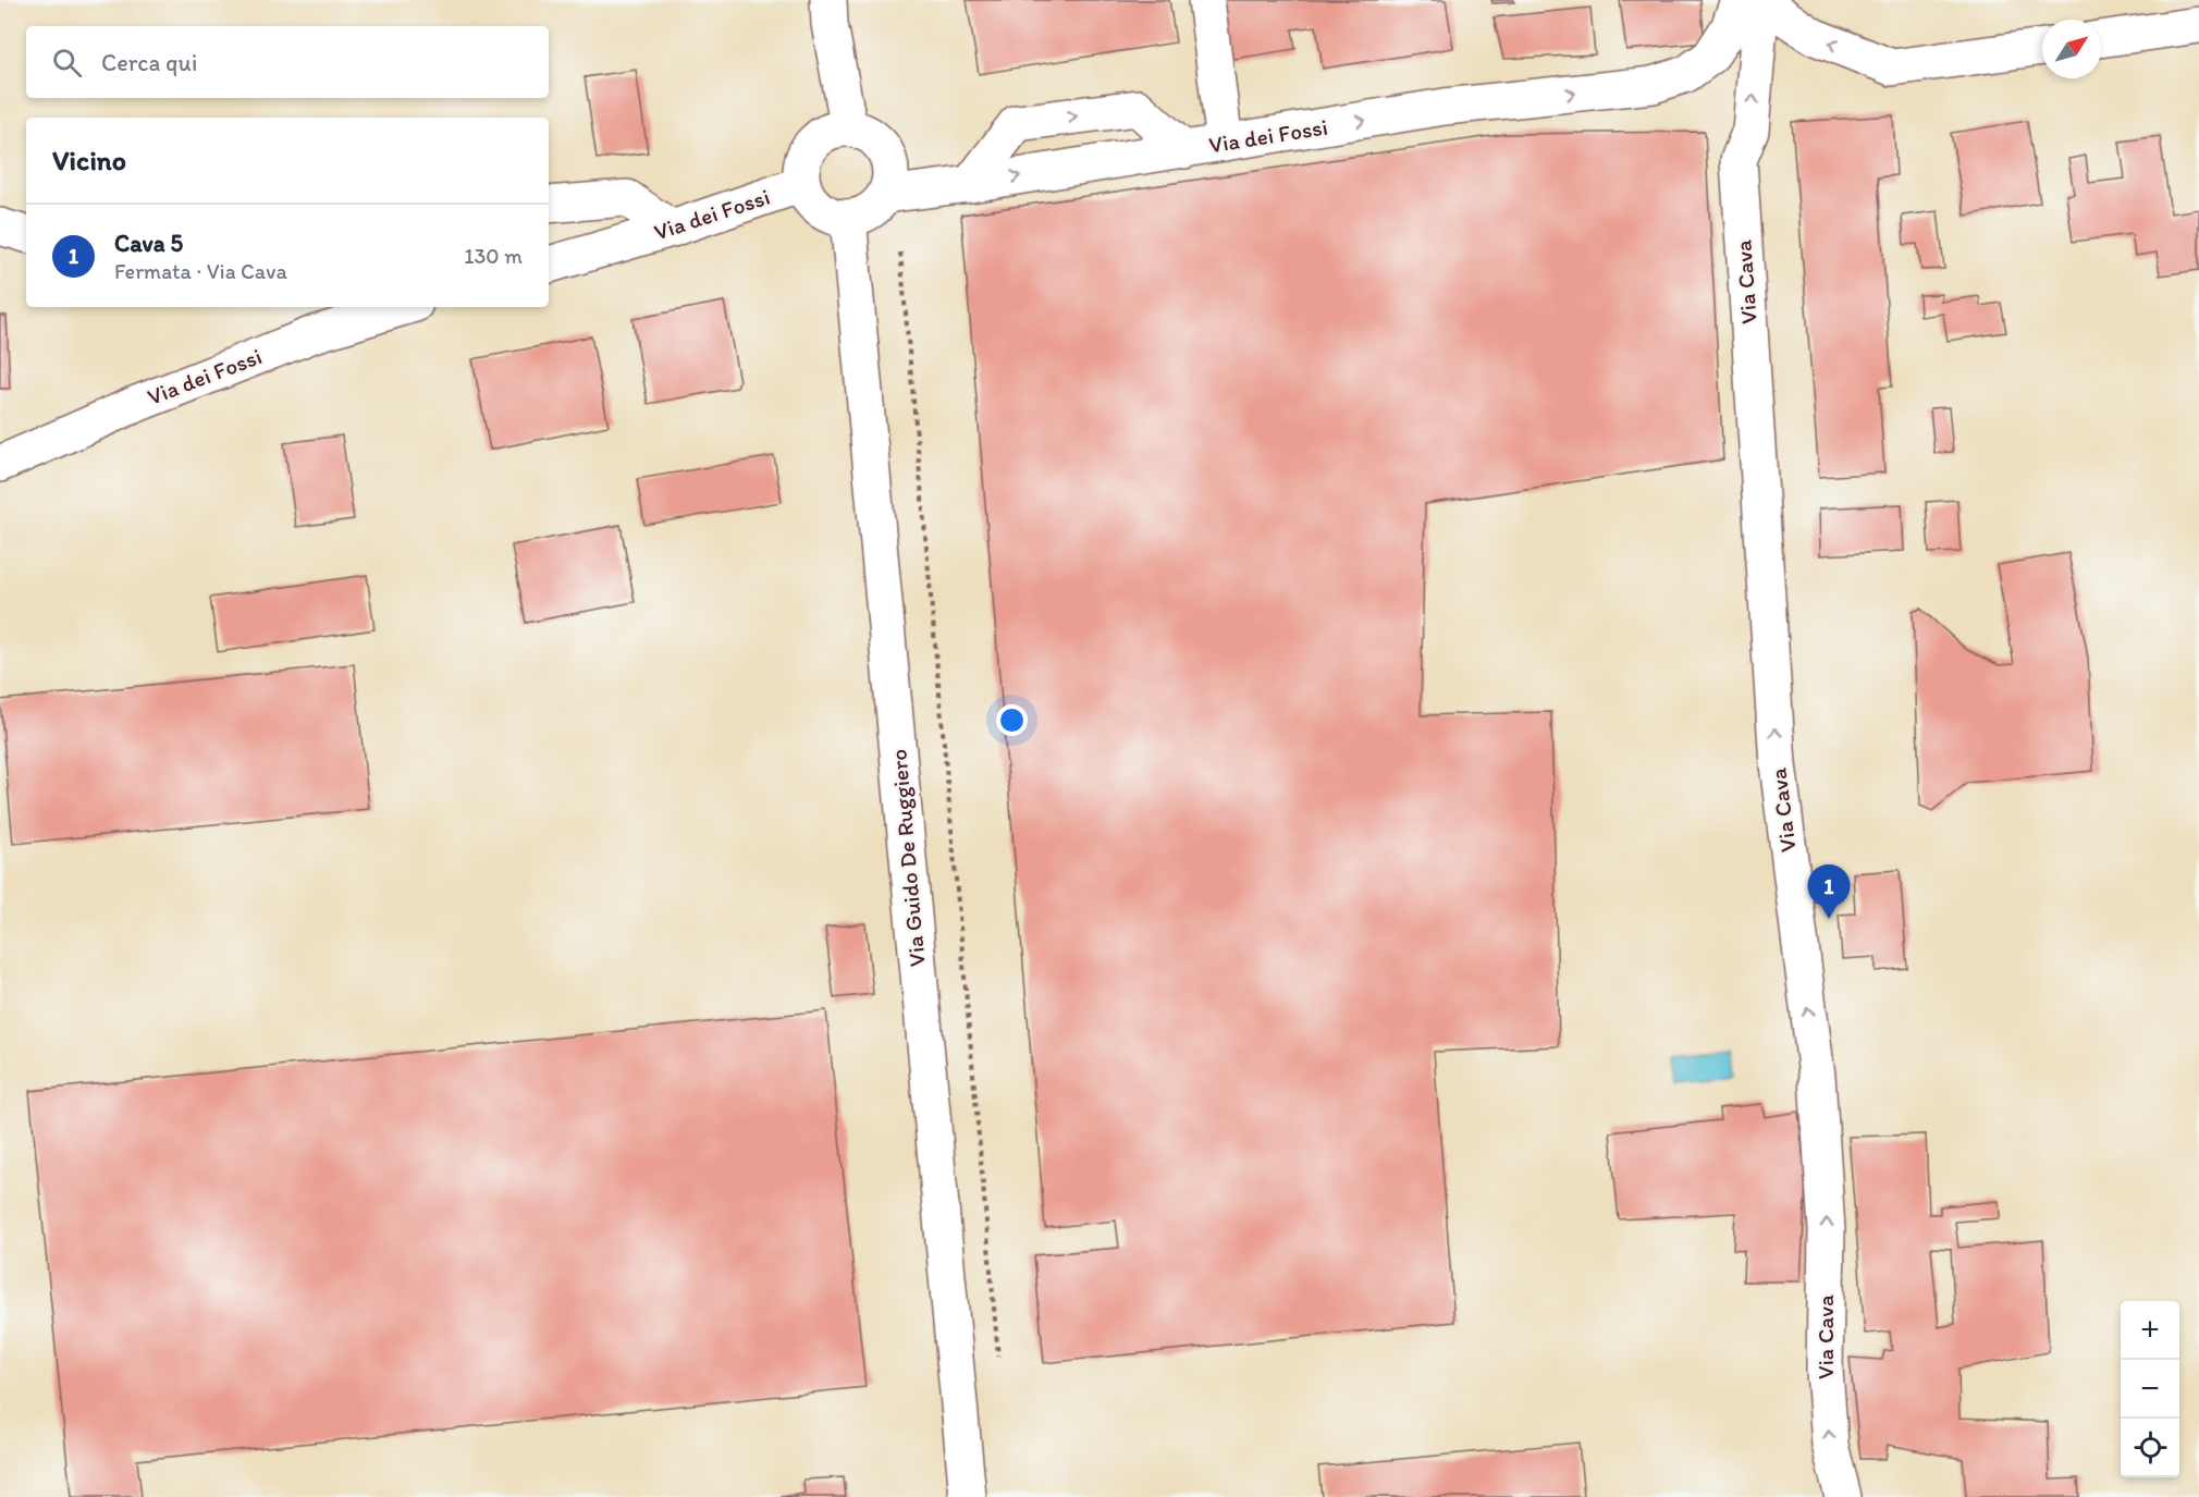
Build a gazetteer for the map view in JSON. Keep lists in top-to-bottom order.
{
  "streets": {
    "street": ["Via dei Fossi", "Via Cava", "Via Guido De Ruggiero"]
  },
  "crossings": [
    ["Via dei Fossi", "Via Cava"],
    ["Via dei Fossi", "Via Guido De Ruggiero"]
  ],
  "one_way": ["Via dei Fossi", "Via Cava"],
  "north": "top right",
  "page": {
    "search": "Cerca qui",
    "heading": "Vicino",
    "list": [
      {
        "mark": "1",
        "name": "Cava 5",
        "note": "Fermata · Via Cava",
        "value": "130 m"
      }
    ],
    "pins": "1",
    "map_buttons": ["+", "−"]
  }
}
